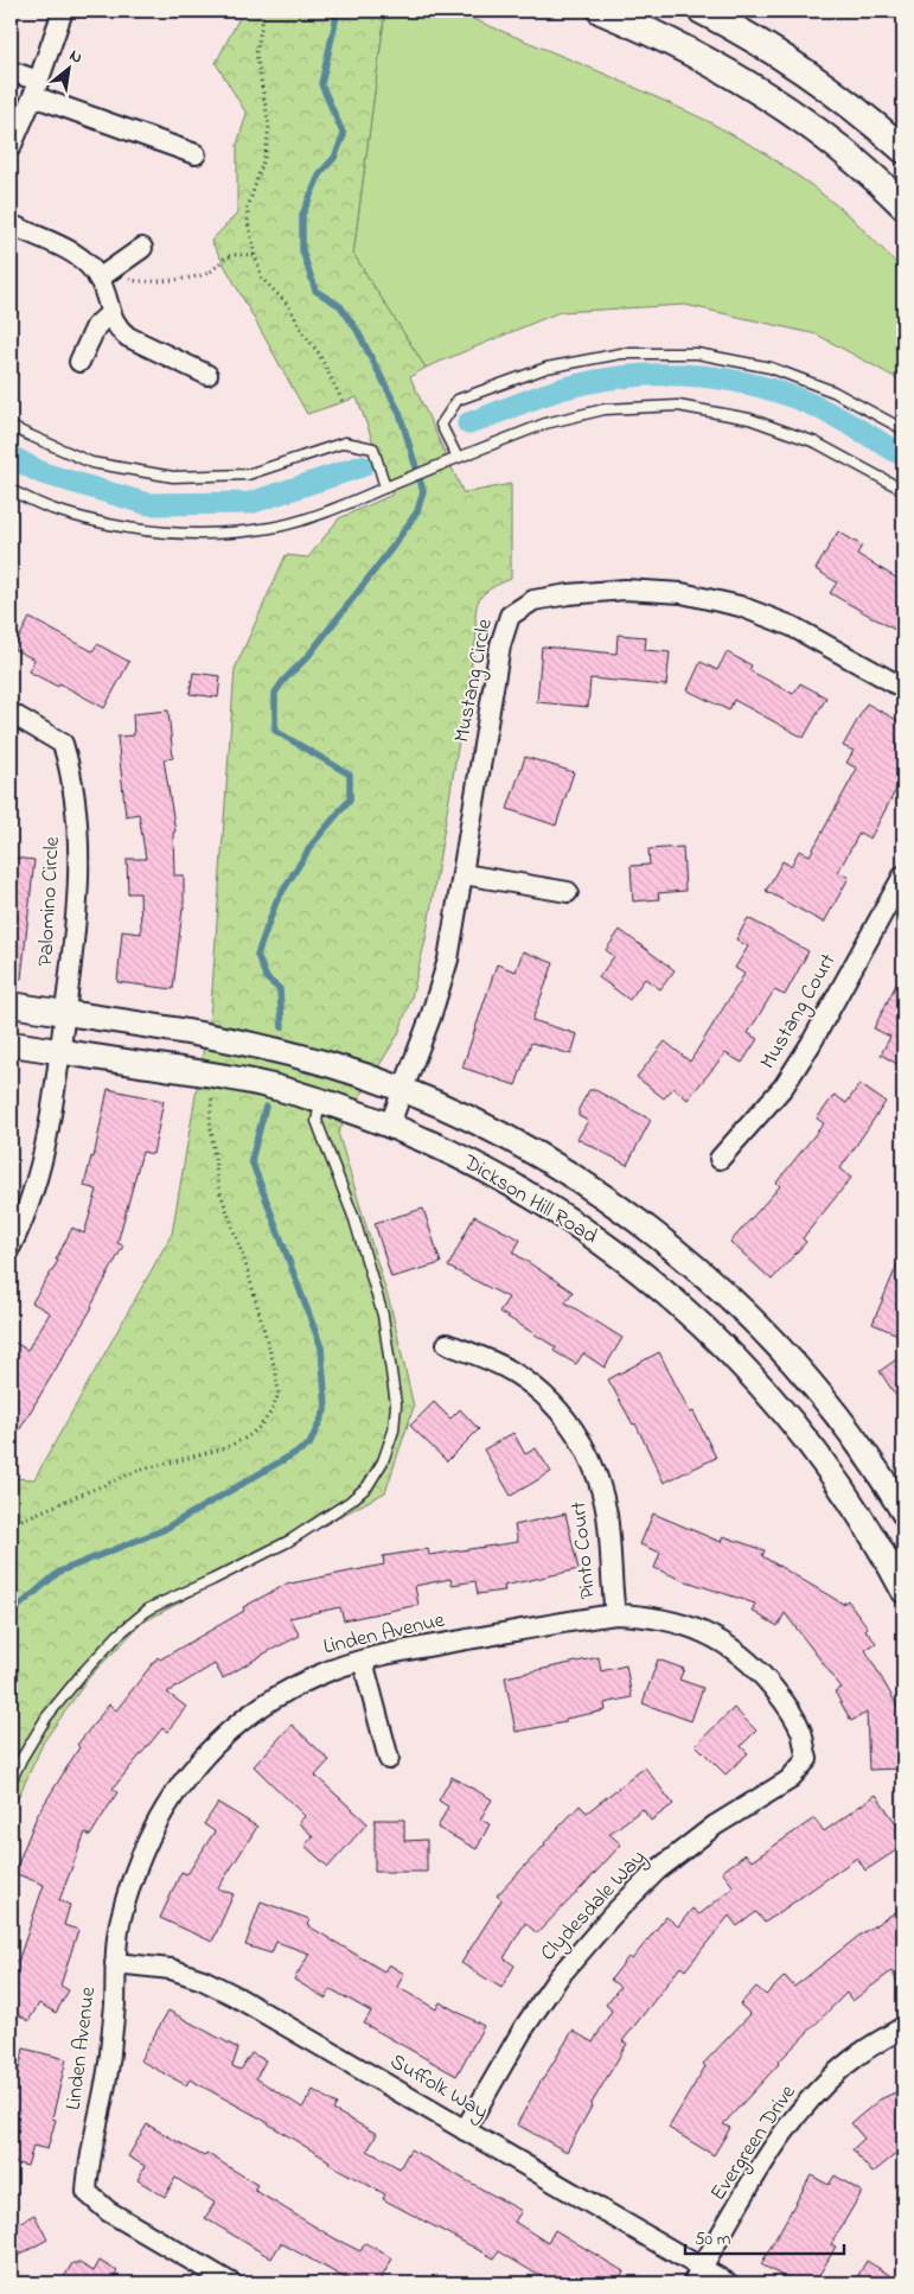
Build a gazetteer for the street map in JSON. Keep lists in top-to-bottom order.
{
  "streets": {
    "street": [
      "Mustang Circle",
      "Palomino Circle",
      "Mustang Court",
      "Dickson Hill Road",
      "Pinto Court",
      "Linden Avenue",
      "Clydesdale Way",
      "Suffolk Way",
      "Evergreen Drive"
    ]
  },
  "crossings": [
    ["Mustang Circle", "Dickson Hill Road"],
    ["Palomino Circle", "Dickson Hill Road"],
    ["Pinto Court", "Linden Avenue"],
    ["Linden Avenue", "Clydesdale Way"],
    ["Linden Avenue", "Suffolk Way"],
    ["Clydesdale Way", "Suffolk Way"],
    ["Suffolk Way", "Evergreen Drive"]
  ],
  "scale_bar": "50 m",
  "north": "top right"
}
